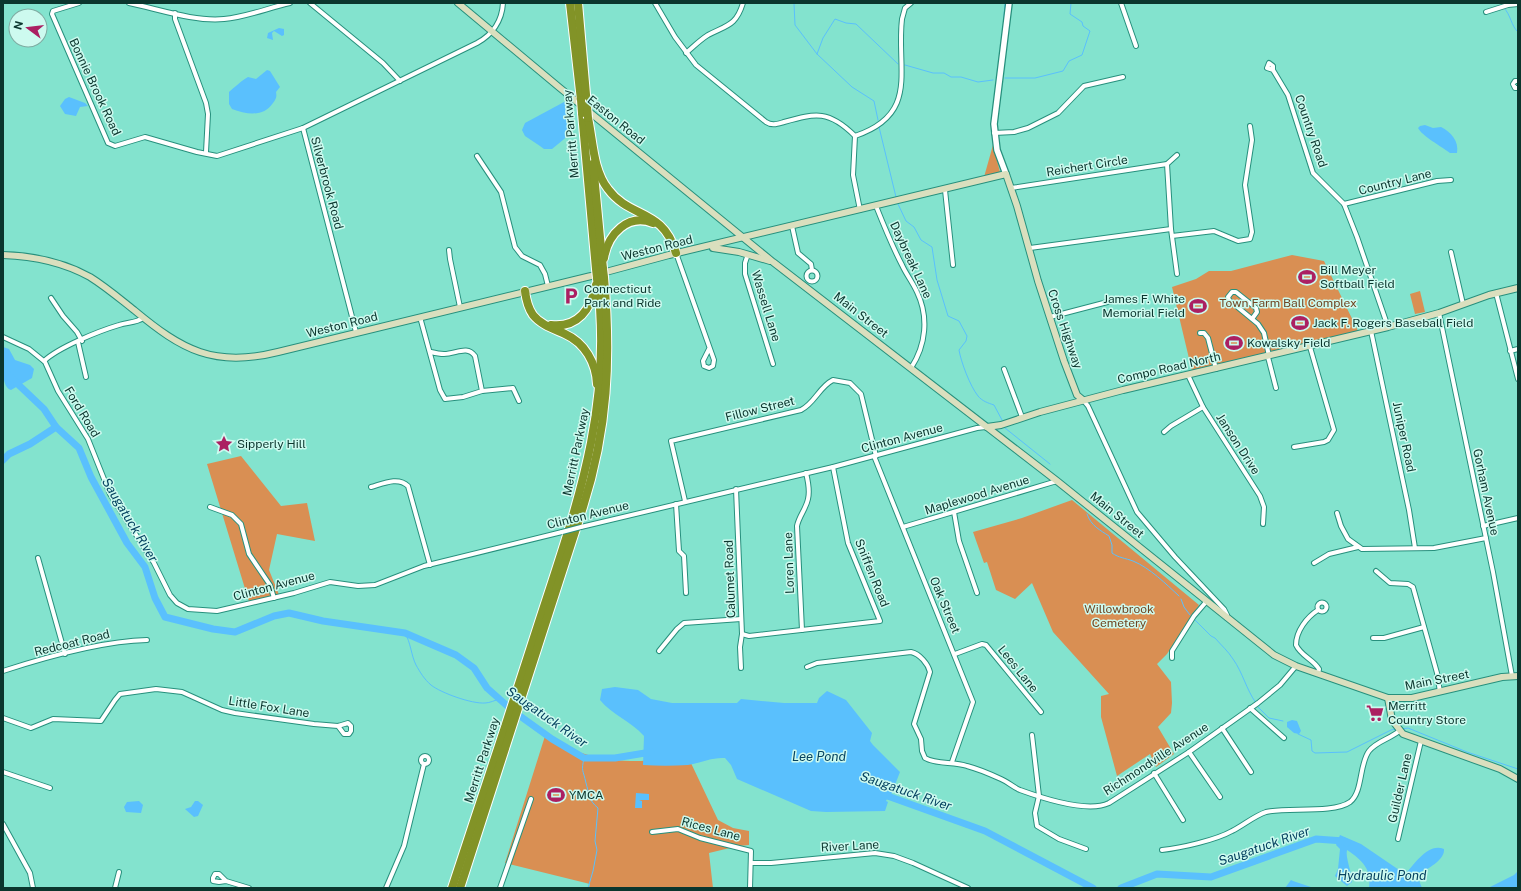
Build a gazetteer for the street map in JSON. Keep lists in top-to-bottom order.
{
  "streets": {
    "highway": ["Merritt Parkway"],
    "main road": [
      "Easton Road",
      "Weston Road",
      "Main Street",
      "Cross Highway",
      "Compo Road North"
    ],
    "street": [
      "Bonnie Brook Road",
      "Country Road",
      "Reichert Circle",
      "Country Lane",
      "Silverbrook Road",
      "Daybreak Lane",
      "Wassell Lane",
      "Fillow Street",
      "Ford Road",
      "Juniper Road",
      "Clinton Avenue",
      "Janson Drive",
      "Gorham Avenue",
      "Maplewood Avenue",
      "Loren Lane",
      "Sniffen Road",
      "Calumet Road",
      "Oak Street",
      "Redcoat Road",
      "Lees Lane",
      "Little Fox Lane",
      "Richmondville Avenue",
      "Guilder Lane",
      "Rices Lane",
      "River Lane"
    ]
  },
  "crossings": [
    ["Bonnie Brook Road", "Silverbrook Road"],
    ["Easton Road", "Silverbrook Road"],
    ["Easton Road", "Weston Road"],
    ["Easton Road", "Main Street"],
    ["Country Road", "Country Lane"],
    ["Country Road", "Compo Road North"],
    ["Reichert Circle", "Cross Highway"],
    ["Silverbrook Road", "Weston Road"],
    ["Weston Road", "Daybreak Lane"],
    ["Weston Road", "Wassell Lane"],
    ["Weston Road", "Main Street"],
    ["Weston Road", "Cross Highway"],
    ["Daybreak Lane", "Main Street"],
    ["Main Street", "Cross Highway"],
    ["Main Street", "Compo Road North"],
    ["Main Street", "Clinton Avenue"],
    ["Main Street", "Gorham Avenue"],
    ["Main Street", "Maplewood Avenue"],
    ["Main Street", "Richmondville Avenue"],
    ["Cross Highway", "Compo Road North"],
    ["Compo Road North", "Juniper Road"],
    ["Compo Road North", "Clinton Avenue"],
    ["Compo Road North", "Janson Drive"],
    ["Compo Road North", "Gorham Avenue"],
    ["Fillow Street", "Clinton Avenue"],
    ["Fillow Street", "Oak Street"],
    ["Ford Road", "Clinton Avenue"],
    ["Clinton Avenue", "Loren Lane"],
    ["Clinton Avenue", "Sniffen Road"],
    ["Clinton Avenue", "Calumet Road"],
    ["Clinton Avenue", "Oak Street"],
    ["Maplewood Avenue", "Oak Street"],
    ["Loren Lane", "Sniffen Road"],
    ["Sniffen Road", "Calumet Road"],
    ["Oak Street", "Lees Lane"],
    ["Oak Street", "Richmondville Avenue"],
    ["Rices Lane", "River Lane"]
  ],
  "water": ["Saugatuck River", "Lee Pond", "Hydraulic Pond"],
  "parks": ["Town Farm Ball Complex", "Willowbrook Cemetery"],
  "places": {
    "sports": [
      "Bill Meyer Softball Field",
      "James F. White Memorial Field",
      "Jack F. Rogers Baseball Field",
      "Kowalsky Field",
      "YMCA"
    ],
    "parking": ["Connecticut Park and Ride"],
    "place": ["Sipperly Hill"],
    "supermarket": ["Merritt Country Store"]
  },
  "north": "left"
}
